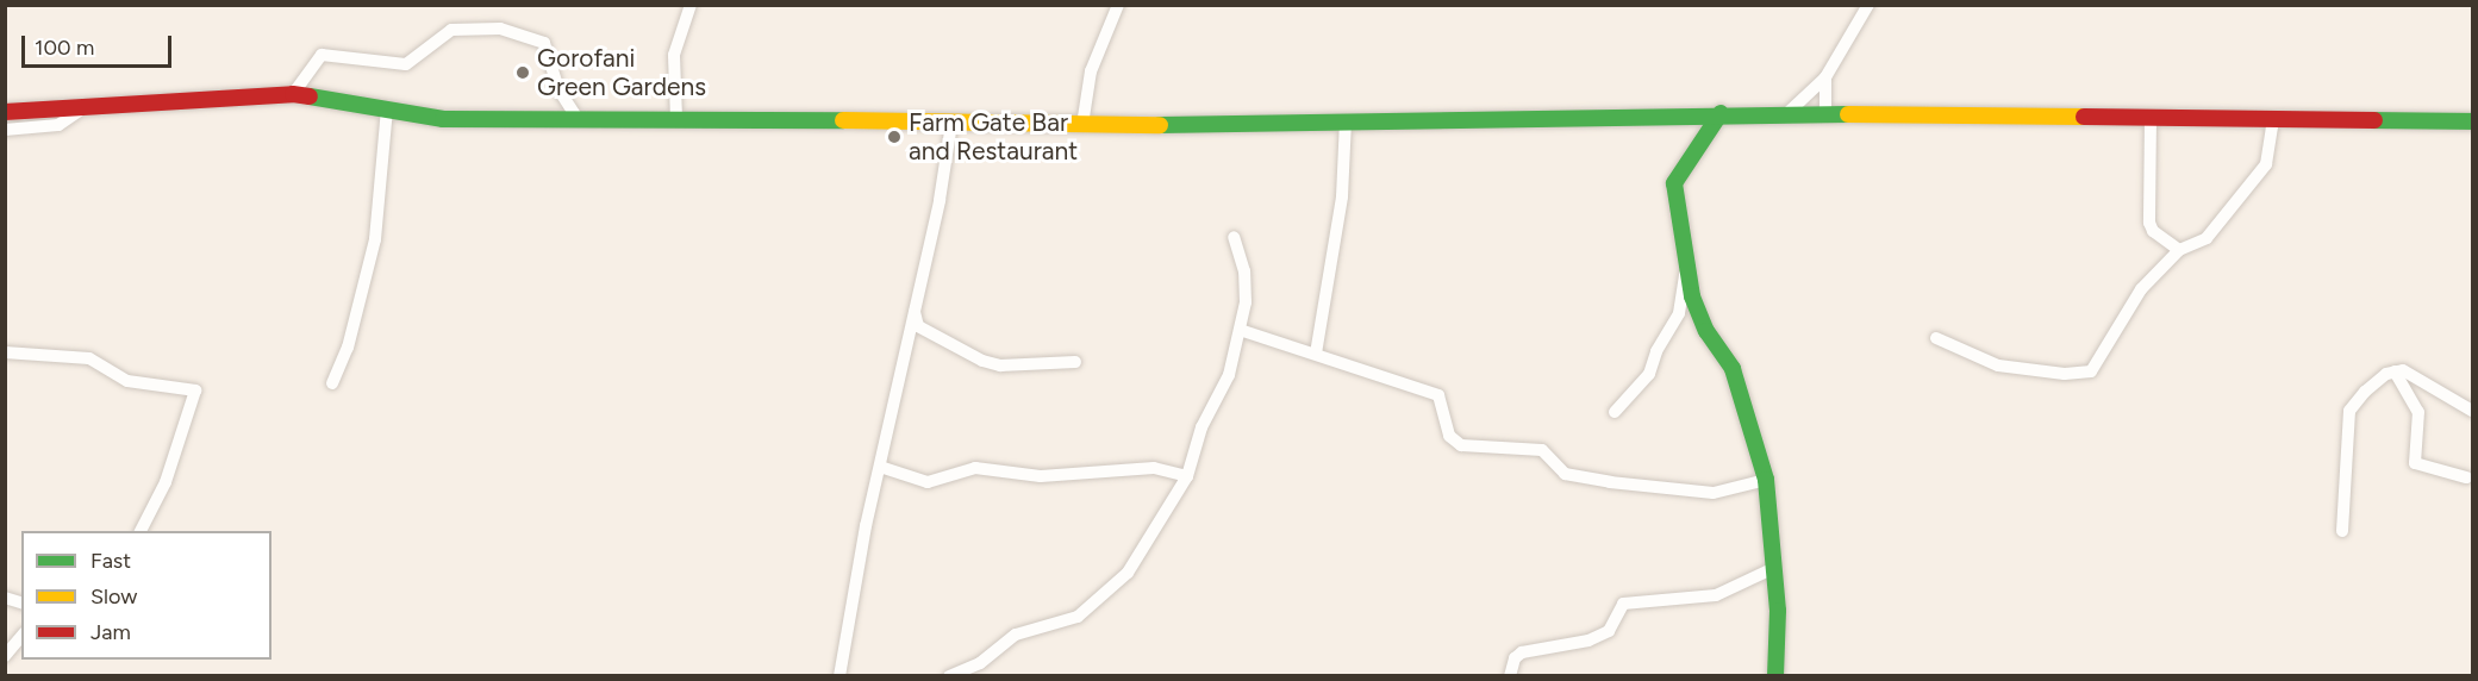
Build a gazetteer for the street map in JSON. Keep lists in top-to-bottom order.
{
  "places": ["Gorofani Green Gardens", "Farm Gate Bar and Restaurant"],
  "legend": ["Fast", "Slow", "Jam"],
  "scale_bar": "100 m"
}
